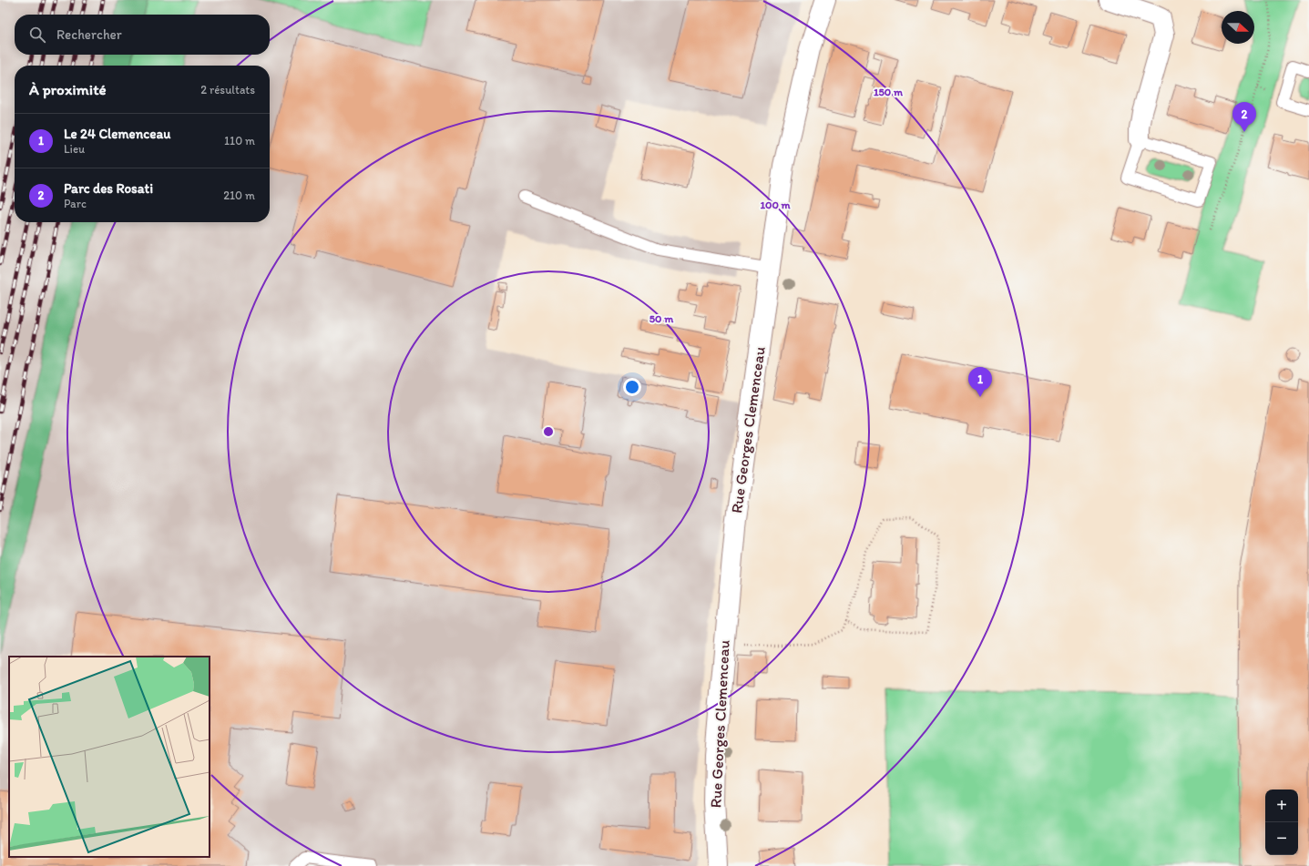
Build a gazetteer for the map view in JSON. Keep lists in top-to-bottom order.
{
  "streets": {
    "street": ["Rue Georges Clemenceau"]
  },
  "north": "right",
  "page": {
    "search": "Rechercher",
    "heading": ["À proximité", "2 résultats"],
    "pins": ["2", "1"],
    "list": [
      {
        "mark": "1",
        "name": "Le 24 Clemenceau",
        "note": "Lieu",
        "value": "110 m"
      },
      {
        "mark": "2",
        "name": "Parc des Rosati",
        "note": "Parc",
        "value": "210 m"
      }
    ],
    "map_buttons": ["+", "−"]
  },
  "rings": ["150 m", "100 m", "50 m"]
}
